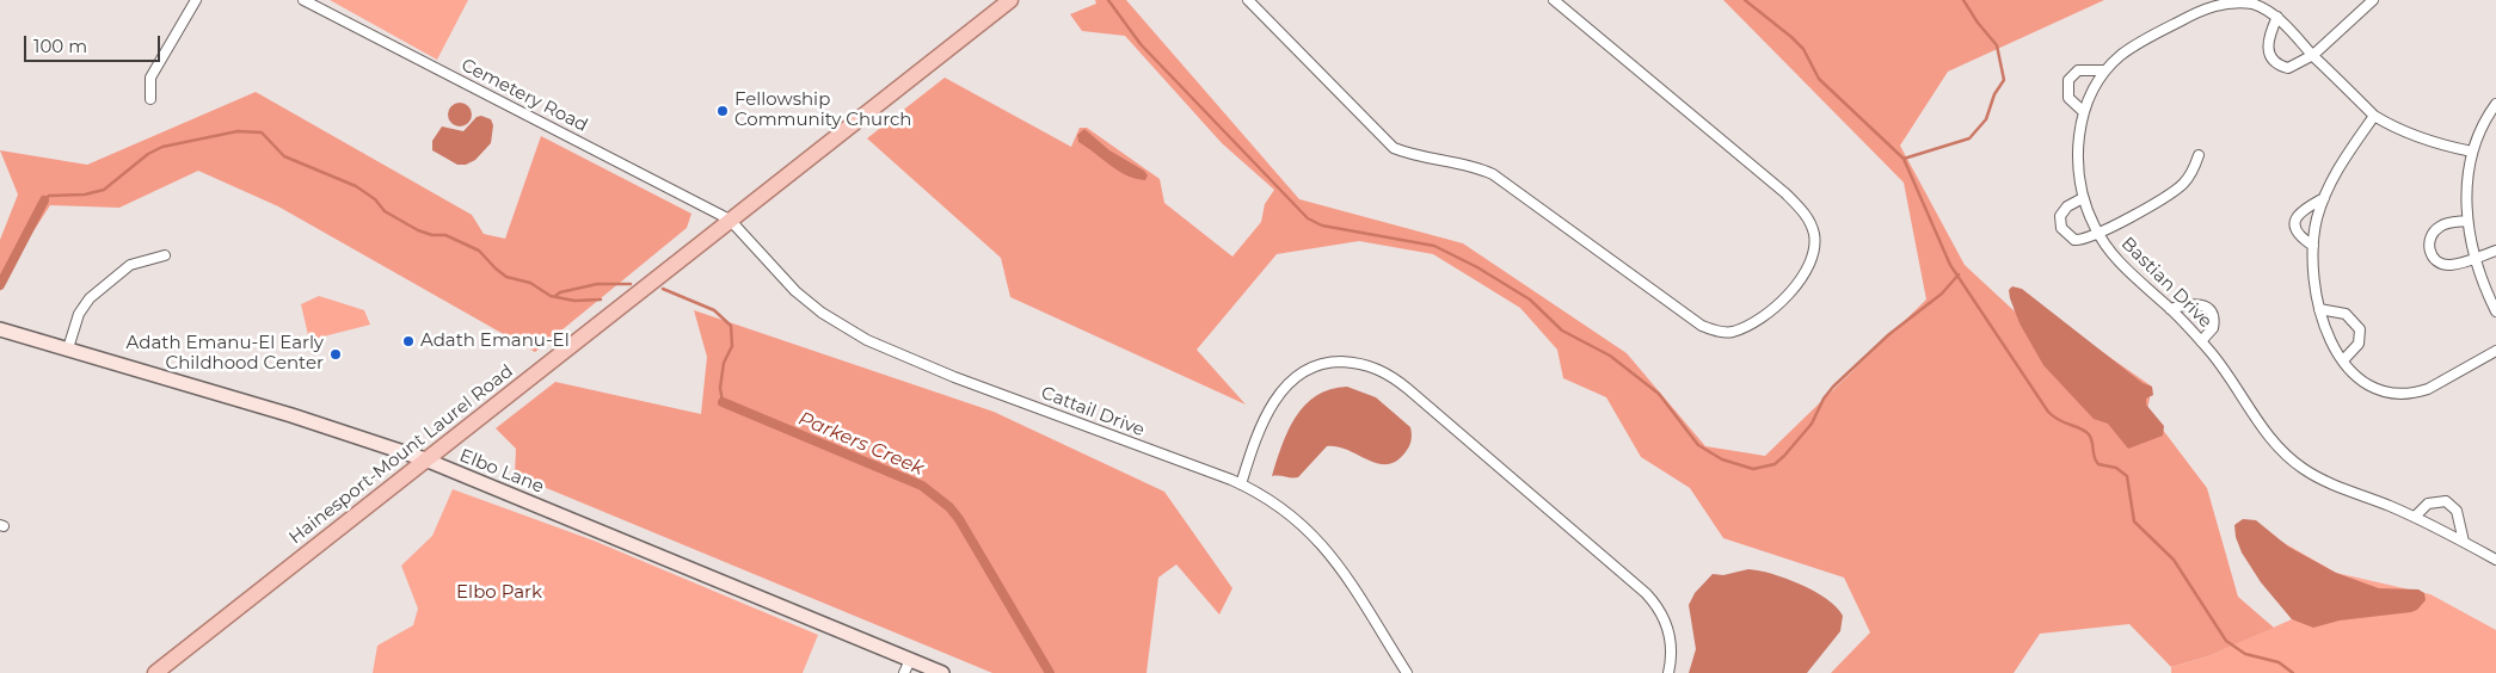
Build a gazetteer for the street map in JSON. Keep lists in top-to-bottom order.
{
  "streets": {
    "main road": ["Hainesport-Mount Laurel Road"],
    "street": [
      "Cemetery Road",
      "Bastian Drive",
      "Cattail Drive",
      "Elbo Lane"
    ]
  },
  "crossings": [
    ["Cemetery Road", "Cattail Drive"],
    ["Cemetery Road", "Hainesport-Mount Laurel Road"],
    ["Cattail Drive", "Hainesport-Mount Laurel Road"],
    ["Hainesport-Mount Laurel Road", "Elbo Lane"]
  ],
  "water": ["Parkers Creek"],
  "parks": ["Elbo Park"],
  "places": ["Fellowship Community Church", "Adath Emanu-El", "Adath Emanu-El Early Childhood Center"],
  "scale_bar": "100 m"
}
